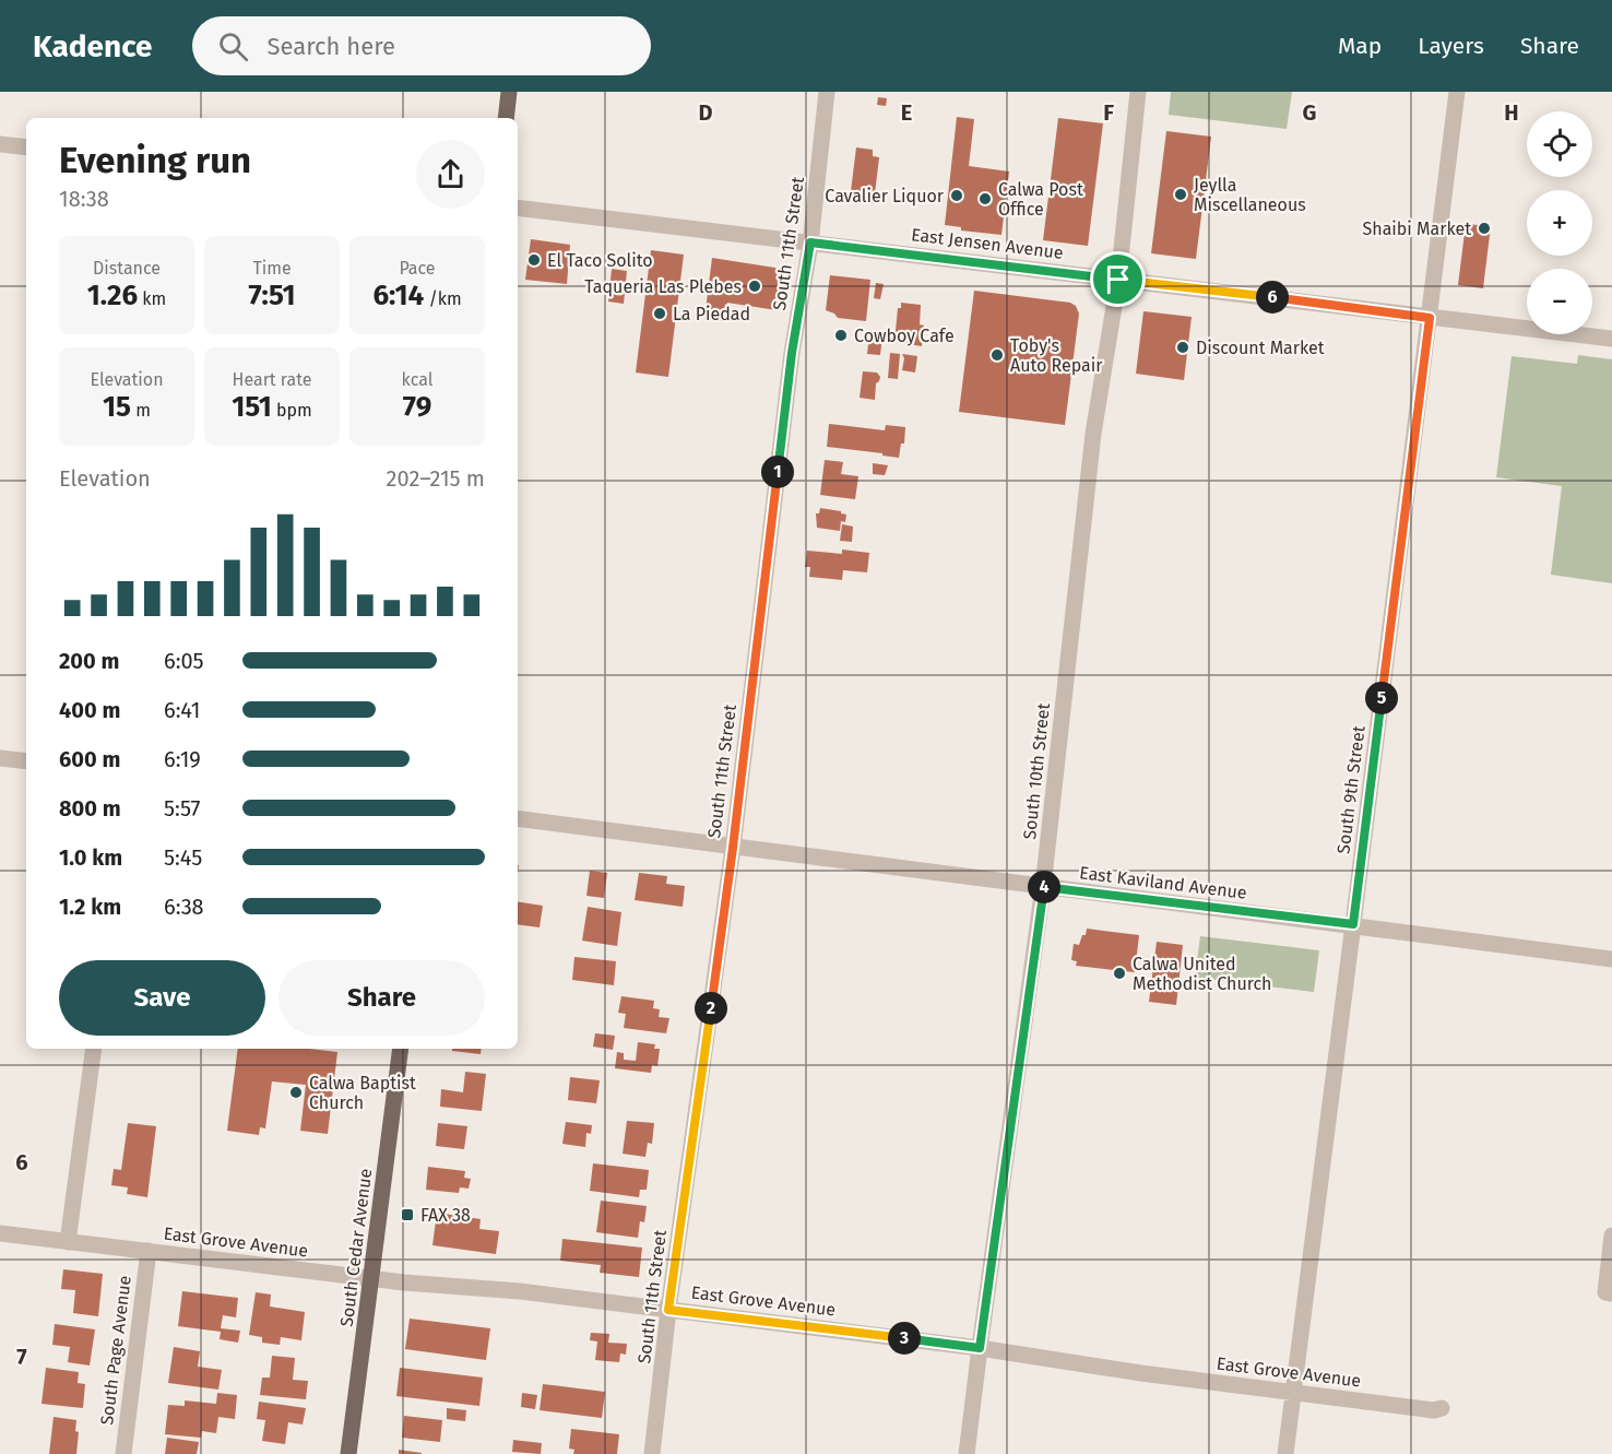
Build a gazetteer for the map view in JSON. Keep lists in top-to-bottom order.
{
  "streets": {
    "main road": ["South Cedar Avenue"],
    "street": [
      "South 11th Street",
      "East Jensen Avenue",
      "South 10th Street",
      "South 9th Street",
      "East Kaviland Avenue",
      "East Grove Avenue",
      "South Page Avenue"
    ]
  },
  "crossings": [
    ["South 11th Street", "East Jensen Avenue"],
    ["South 11th Street", "East Kaviland Avenue"],
    ["South 11th Street", "East Grove Avenue"],
    ["East Jensen Avenue", "South 10th Street"],
    ["East Jensen Avenue", "South 9th Street"],
    ["South 10th Street", "East Kaviland Avenue"],
    ["South 10th Street", "East Grove Avenue"],
    ["South 9th Street", "East Kaviland Avenue"],
    ["South 9th Street", "East Grove Avenue"],
    ["East Grove Avenue", "South Cedar Avenue"],
    ["East Grove Avenue", "South Page Avenue"]
  ],
  "places": {
    "other": [
      "Jeylla Miscellaneous",
      "Cavalier Liquor",
      "Calwa Post Office",
      "Shaibi Market",
      "El Taco Solito",
      "Taqueria Las Plebes",
      "La Piedad",
      "Cowboy Cafe",
      "Discount Market",
      "Toby's Auto Repair",
      "Calwa United Methodist Church",
      "Calwa Baptist Church"
    ],
    "transit": ["FAX 38"]
  },
  "page": {
    "header": "Kadence",
    "search": "Search here",
    "nav": ["Map", "Layers", "Share"],
    "map_buttons": ["+", "−"],
    "heading": ["Evening run", "18:38"],
    "stats": [
      ["Distance", "1.26 km"],
      ["Time", "7:51"],
      ["Pace", "6:14 /km"],
      ["Elevation", "15 m"],
      ["Heart rate", "151 bpm"],
      ["kcal", "79"]
    ],
    "pins": [
      "6",
      "1",
      "5",
      "4",
      "2",
      "3"
    ],
    "chart": ["Elevation", "202–215 m"],
    "list": [
      {
        "name": "200 m",
        "note": "6:05"
      },
      {
        "name": "400 m",
        "note": "6:41"
      },
      {
        "name": "600 m",
        "note": "6:19"
      },
      {
        "name": "800 m",
        "note": "5:57"
      },
      {
        "name": "1.0 km",
        "note": "5:45"
      },
      {
        "name": "1.2 km",
        "note": "6:38"
      }
    ],
    "buttons": ["Save", "Share"]
  },
  "grid": {
    "columns": [
      "D",
      "E",
      "F",
      "G",
      "H"
    ],
    "rows": ["6", "7"]
  }
}
